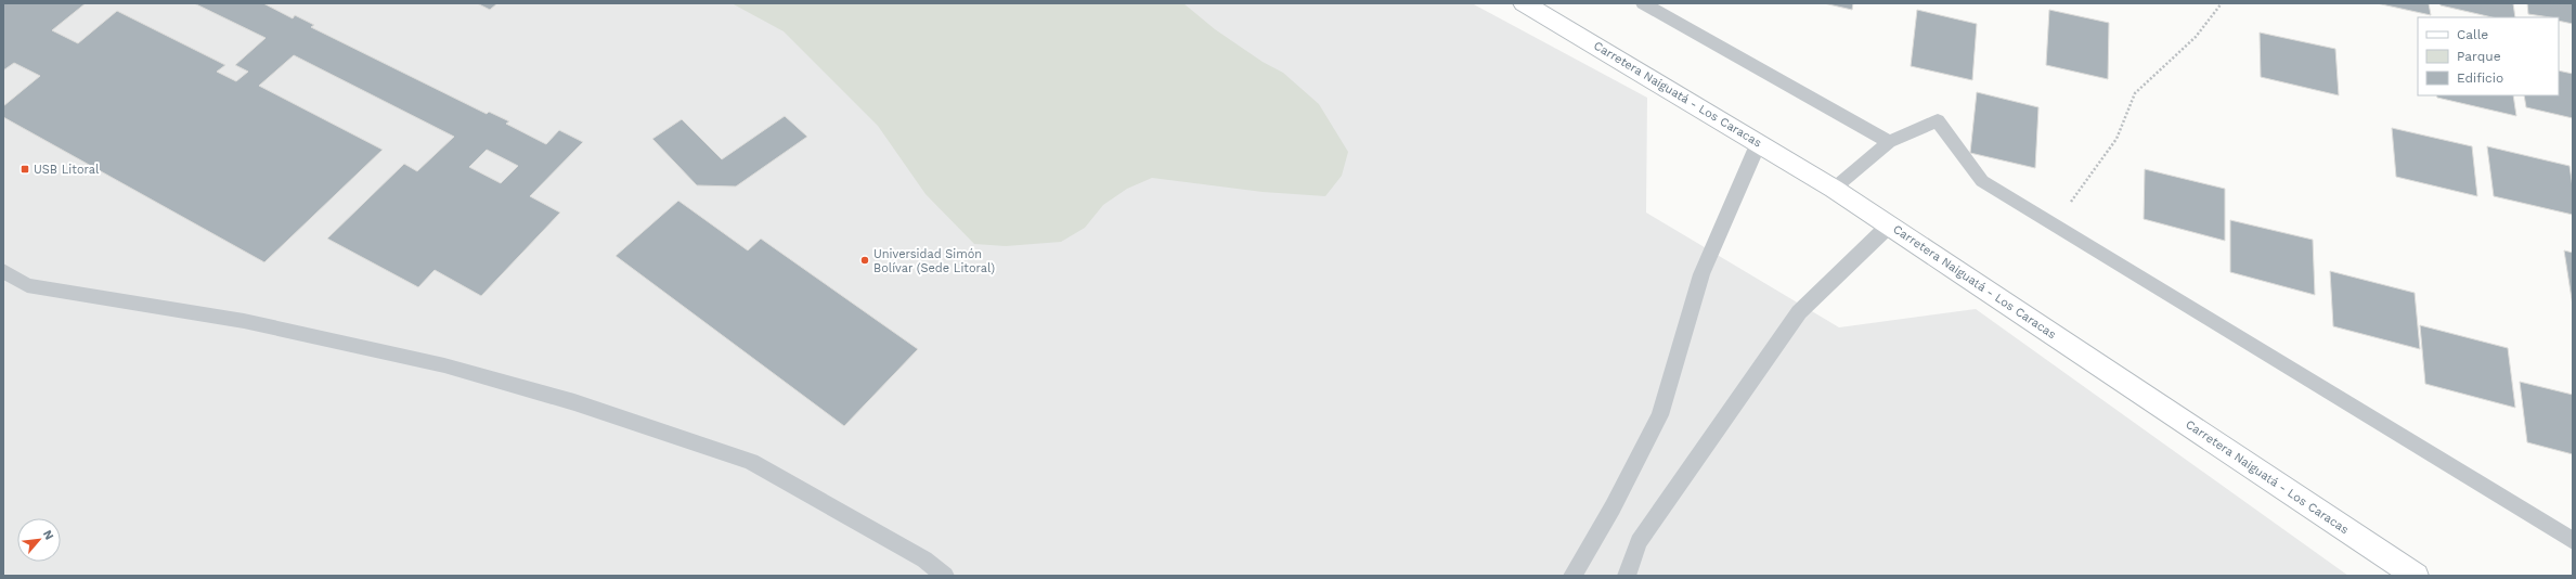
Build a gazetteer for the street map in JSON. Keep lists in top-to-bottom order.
{
  "streets": {
    "main road": ["Carretera Naiguatá - Los Caracas"]
  },
  "places": {
    "transit": ["USB Litoral"],
    "other": ["Universidad Simón Bolívar (Sede Litoral)"]
  },
  "legend": ["Calle", "Parque", "Edificio"],
  "north": "top right"
}
